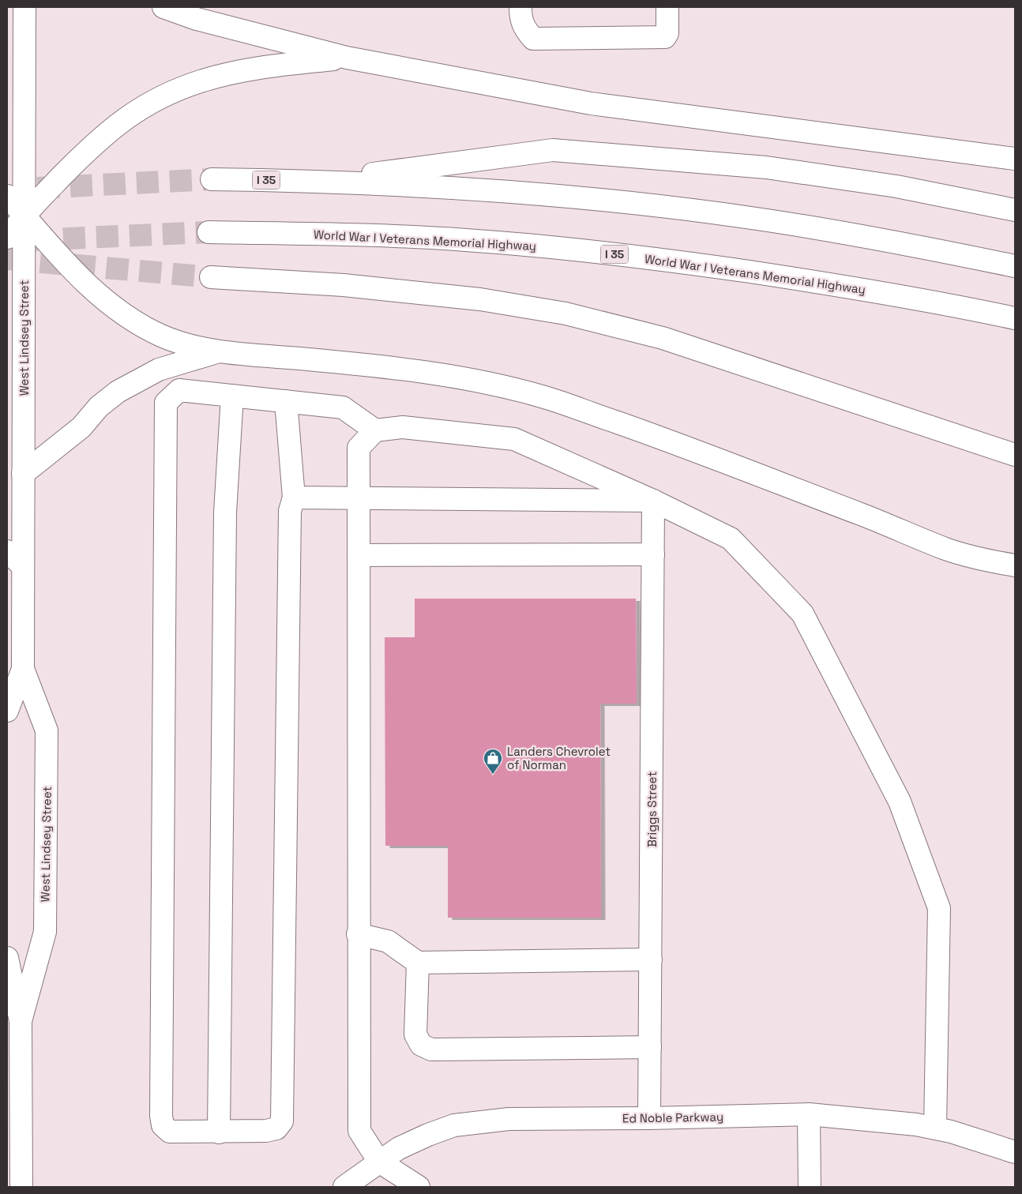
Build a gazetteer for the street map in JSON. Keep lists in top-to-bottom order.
{
  "streets": {
    "main road": [
      "I 35",
      "World War I Veterans Memorial Highway",
      "West Lindsey Street",
      "Briggs Street",
      "Ed Noble Parkway"
    ]
  },
  "crossings": [
    ["Briggs Street", "Ed Noble Parkway"]
  ],
  "places": {
    "shop": ["Landers Chevrolet of Norman"]
  }
}
